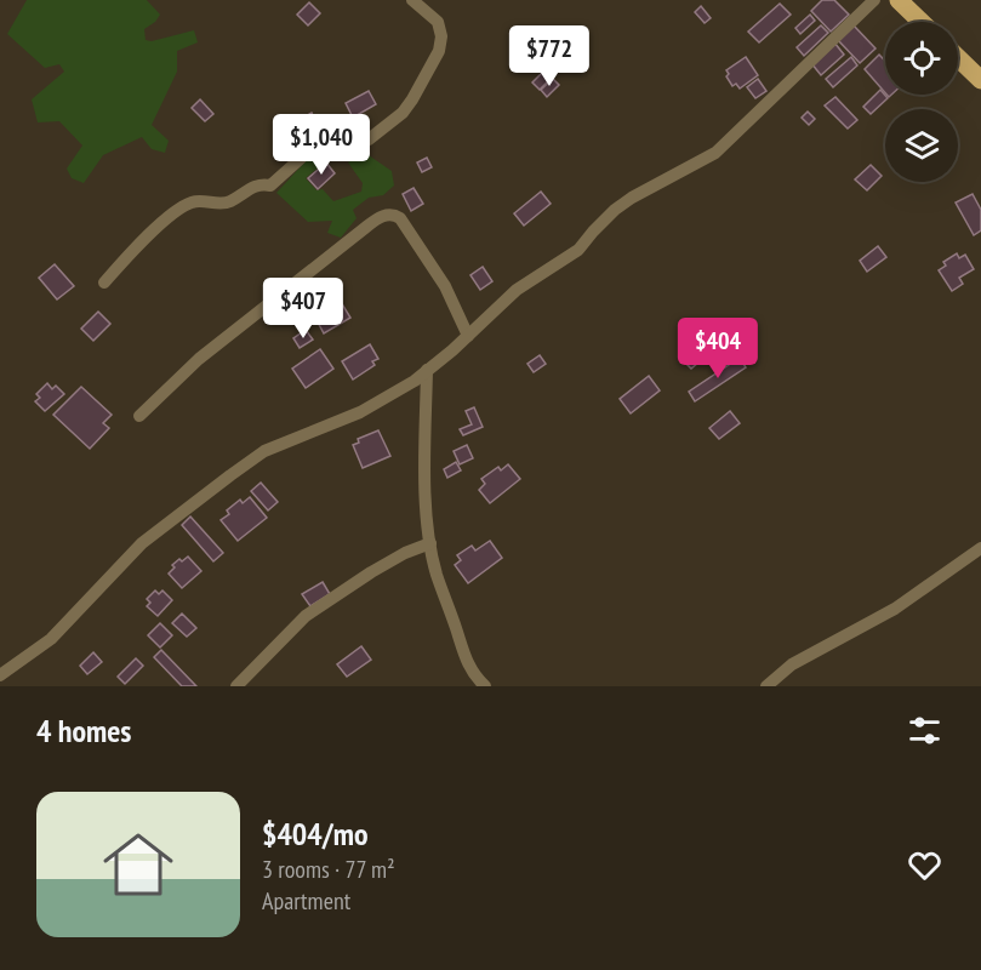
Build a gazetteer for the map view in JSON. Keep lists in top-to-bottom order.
{
  "page": {
    "price": [
      "$772",
      "$1,040",
      "$407",
      "$404"
    ],
    "heading": "4 homes",
    "list": [
      {
        "name": "$404/mo",
        "note": "3 rooms · 77 m² · Apartment"
      }
    ]
  }
}
